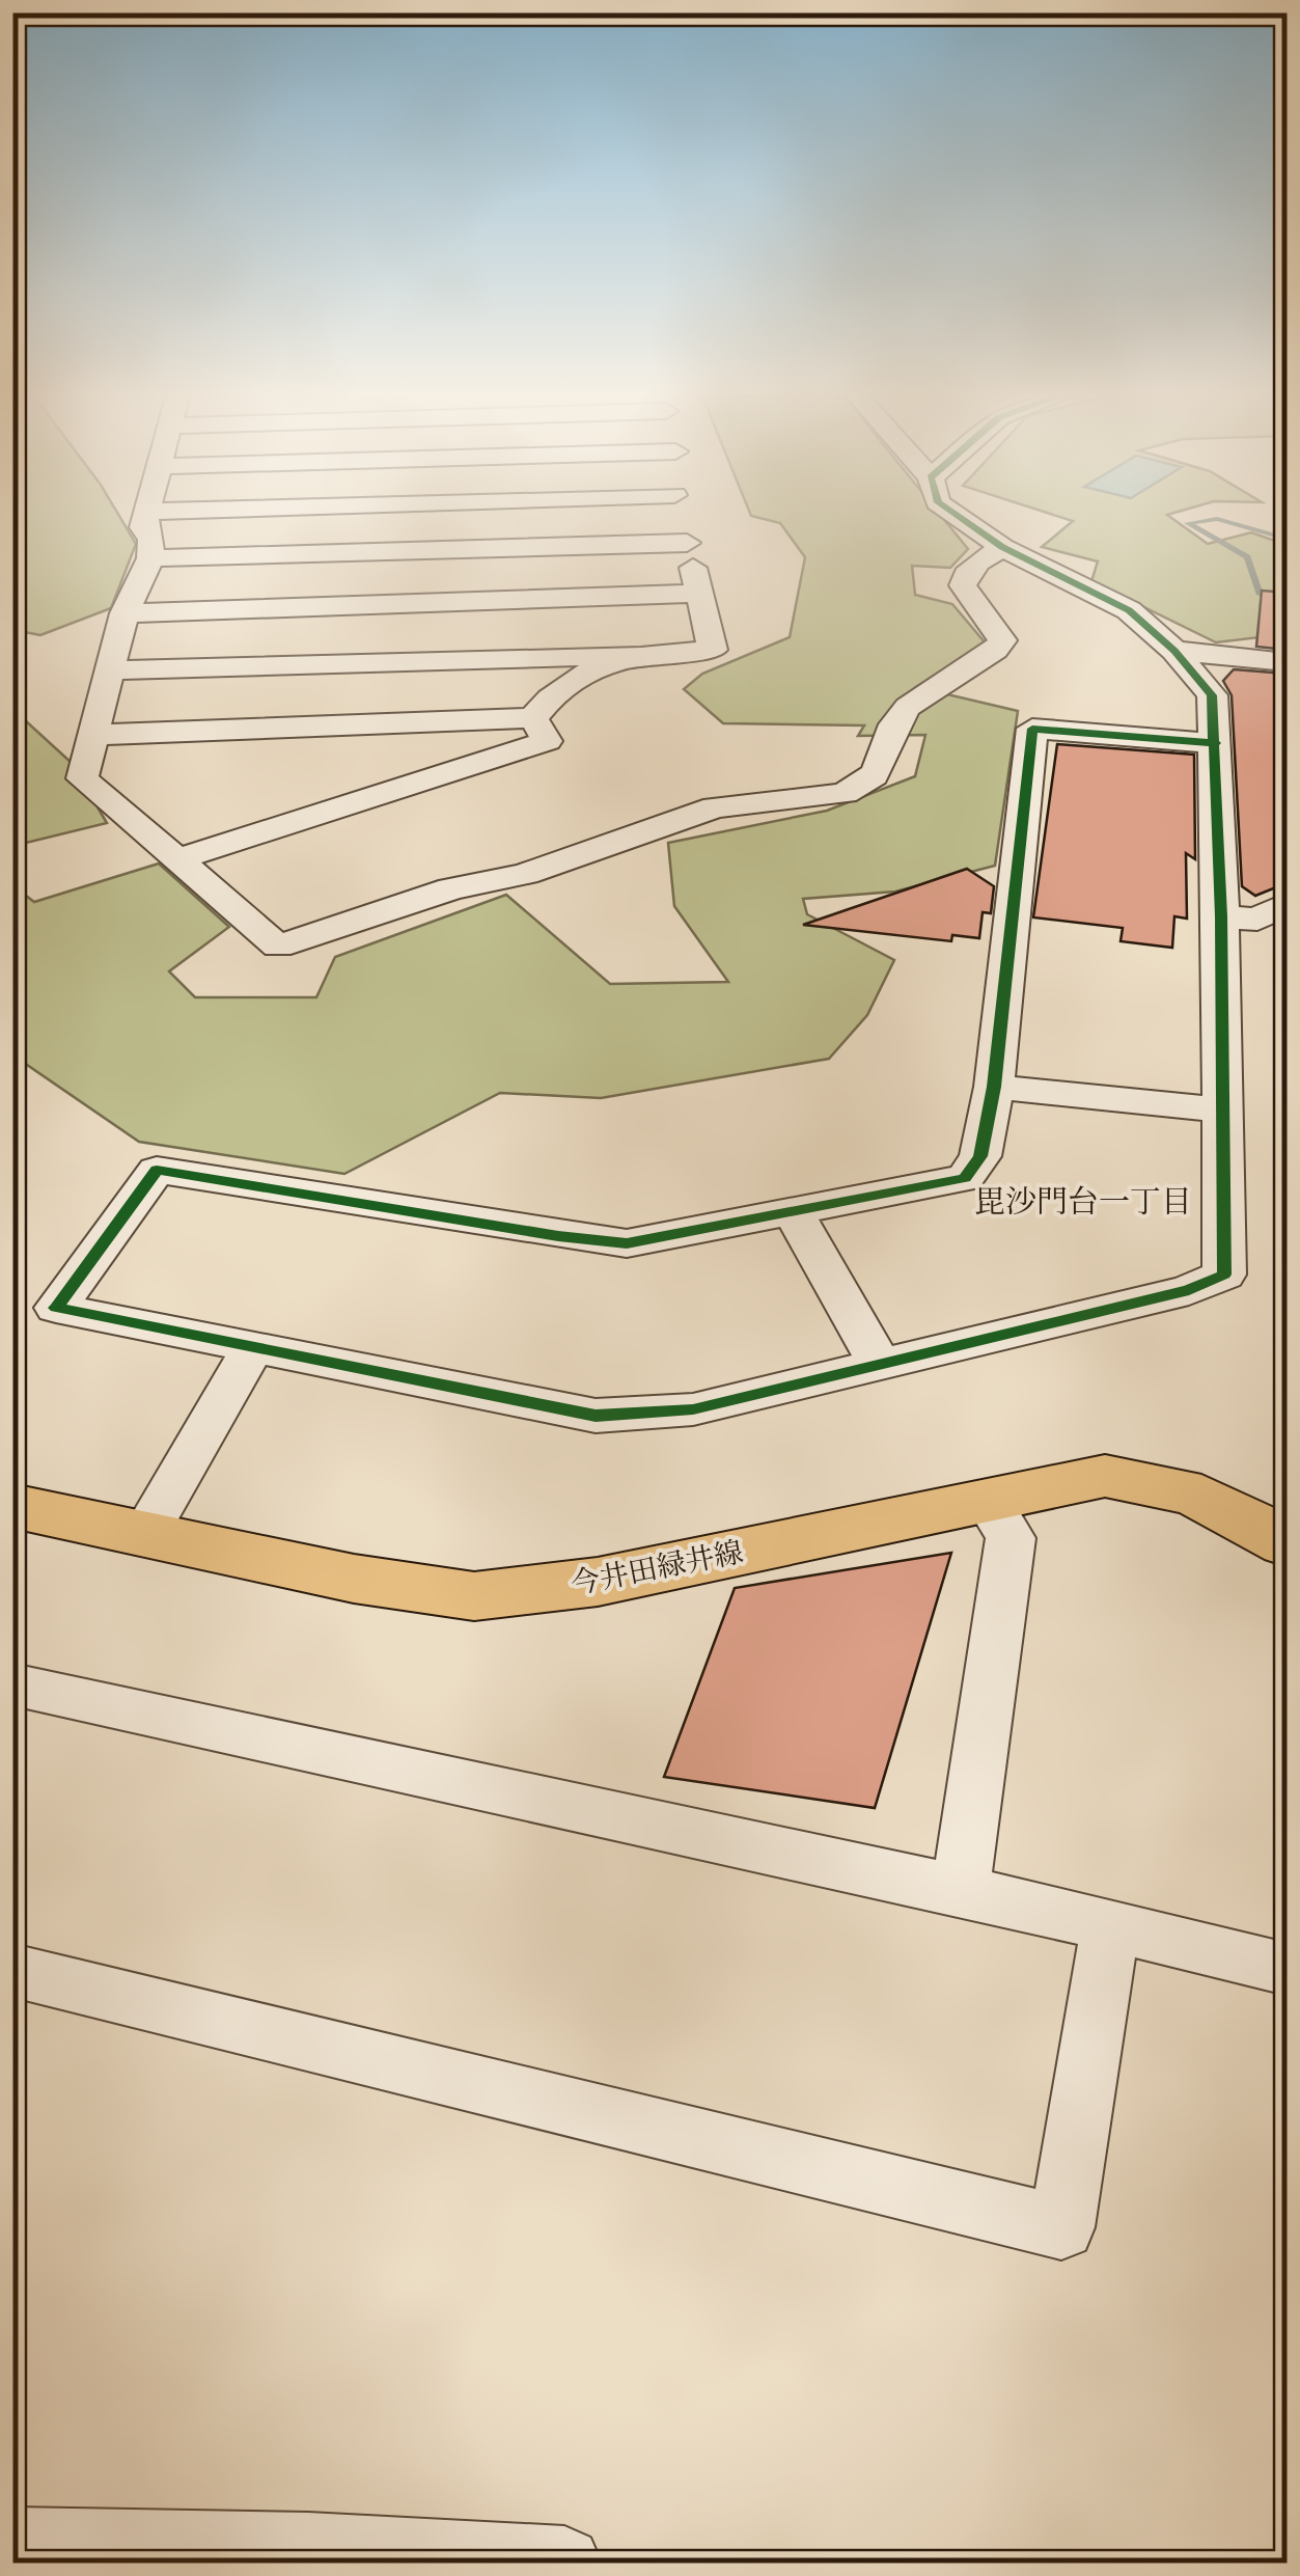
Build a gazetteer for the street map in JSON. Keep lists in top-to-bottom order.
{
  "streets": {
    "main road": ["今井田緑井線"]
  },
  "districts": ["毘沙門台一丁目"]
}
